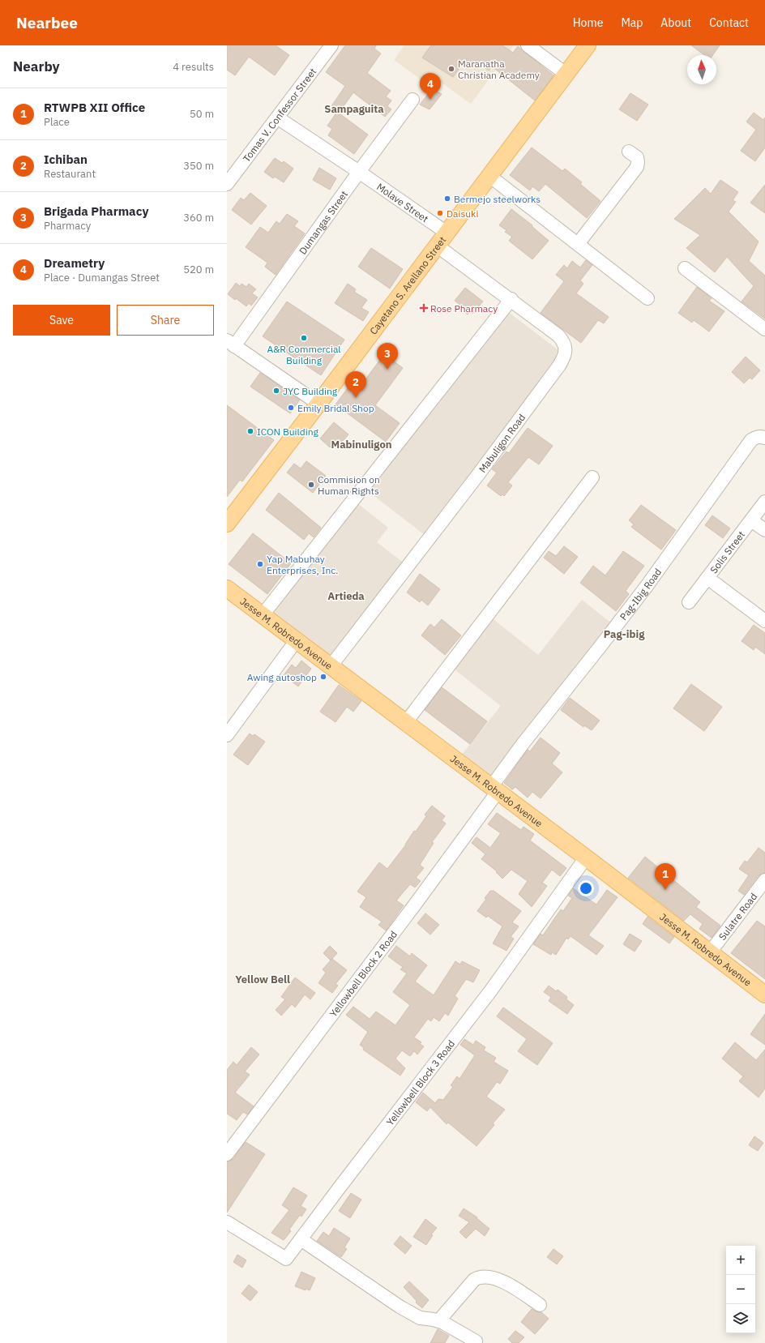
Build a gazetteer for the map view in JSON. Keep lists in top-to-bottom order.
{
  "streets": {
    "main road": ["Cayetano S. Arellano Street", "Jesse M. Robredo Avenue"],
    "street": [
      "Tomas V. Confessor Street",
      "Molave Street",
      "Dumangas Street",
      "Mabuligon Road",
      "Solis Street",
      "Pag-Ibig Road",
      "Sulatre Road",
      "Yellowbell Block 2 Road",
      "Yellowbell Block 3 Road"
    ]
  },
  "crossings": [
    ["Tomas V. Confessor Street", "Molave Street"],
    ["Molave Street", "Dumangas Street"],
    ["Molave Street", "Cayetano S. Arellano Street"],
    ["Cayetano S. Arellano Street", "Mabuligon Road"],
    ["Mabuligon Road", "Jesse M. Robredo Avenue"],
    ["Pag-Ibig Road", "Jesse M. Robredo Avenue"],
    ["Pag-Ibig Road", "Yellowbell Block 2 Road"],
    ["Jesse M. Robredo Avenue", "Sulatre Road"],
    ["Jesse M. Robredo Avenue", "Yellowbell Block 2 Road"],
    ["Jesse M. Robredo Avenue", "Yellowbell Block 3 Road"]
  ],
  "districts": [
    "Sampaguita",
    "Mabinuligon",
    "Artieda",
    "Pag-ibig",
    "Yellow Bell"
  ],
  "places": {
    "other": [
      "Maranatha Christian Academy",
      "Bermejo steelworks",
      "Daisuki",
      "A&R Commercial Building",
      "JYC Building",
      "Emily Bridal Shop",
      "ICON Building",
      "Commision on Human Rights",
      "Yap Mabuhay Enterprises, Inc.",
      "Awing autoshop"
    ],
    "health": ["Rose Pharmacy"]
  },
  "north": "top",
  "page": {
    "header": "Nearbee",
    "nav": [
      "Home",
      "Map",
      "About",
      "Contact"
    ],
    "heading": ["Nearby", "4 results"],
    "pins": [
      "4",
      "3",
      "2",
      "1"
    ],
    "list": [
      {
        "mark": "1",
        "name": "RTWPB XII Office",
        "note": "Place",
        "value": "50 m"
      },
      {
        "mark": "2",
        "name": "Ichiban",
        "note": "Restaurant",
        "value": "350 m"
      },
      {
        "mark": "3",
        "name": "Brigada Pharmacy",
        "note": "Pharmacy",
        "value": "360 m"
      },
      {
        "mark": "4",
        "name": "Dreametry",
        "note": "Place · Dumangas Street",
        "value": "520 m"
      }
    ],
    "buttons": ["Save", "Share"],
    "map_buttons": ["+", "−"]
  }
}
